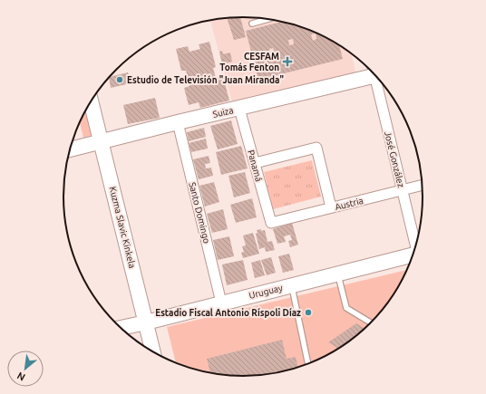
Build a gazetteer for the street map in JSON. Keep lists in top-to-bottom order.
{
  "streets": {
    "street": [
      "Suiza",
      "José González",
      "Panamá",
      "Austria",
      "Santo Domingo",
      "Kuzma Slavic Kinkela",
      "Uruguay"
    ]
  },
  "crossings": [
    ["Suiza", "Panamá"],
    ["Suiza", "Santo Domingo"],
    ["Suiza", "Kuzma Slavic Kinkela"],
    ["José González", "Austria"],
    ["Panamá", "Austria"],
    ["Santo Domingo", "Uruguay"],
    ["Kuzma Slavic Kinkela", "Uruguay"]
  ],
  "places": {
    "health": ["CESFAM Tomás Fenton"],
    "other": ["Estudio de Televisión \"Juan Miranda\"", "Estadio Fiscal Antonio Ríspoli Díaz"]
  },
  "north": "bottom left"
}
